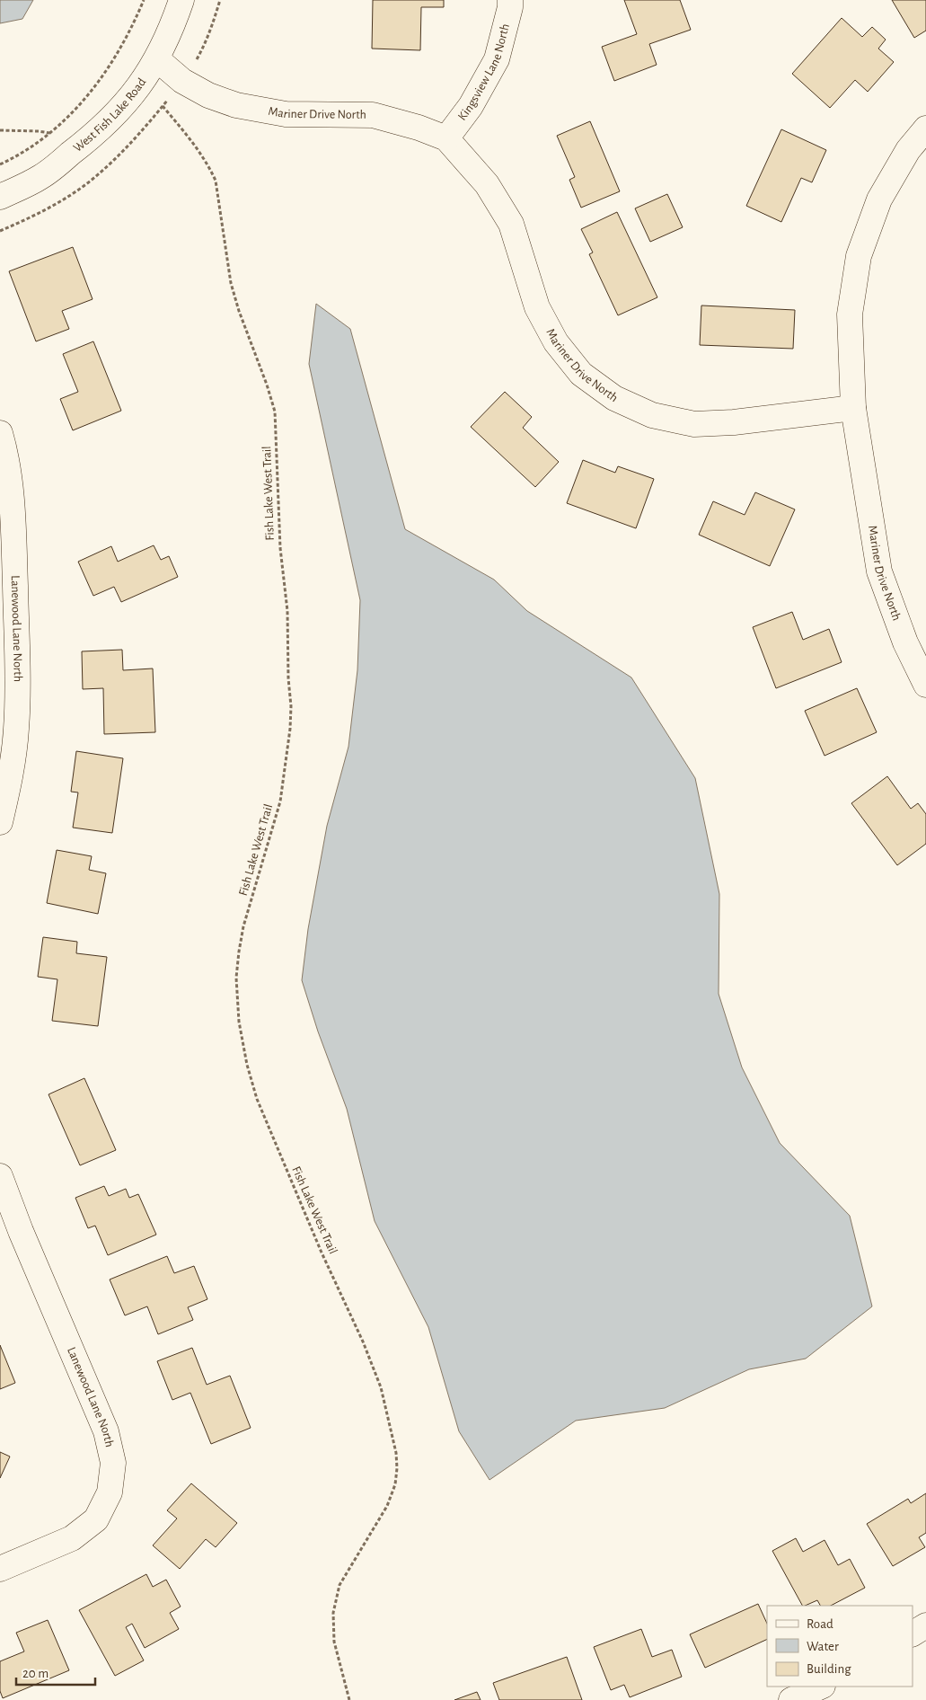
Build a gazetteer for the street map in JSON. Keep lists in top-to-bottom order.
{
  "streets": {
    "street": [
      "Kingsview Lane North",
      "Mariner Drive North",
      "West Fish Lake Road",
      "Lanewood Lane North"
    ],
    "path": ["Fish Lake West Trail"]
  },
  "crossings": [
    ["Kingsview Lane North", "Mariner Drive North"],
    ["Mariner Drive North", "West Fish Lake Road"],
    ["Mariner Drive North", "Fish Lake West Trail"]
  ],
  "legend": ["Road", "Water", "Building"],
  "scale_bar": "20 m"
}
